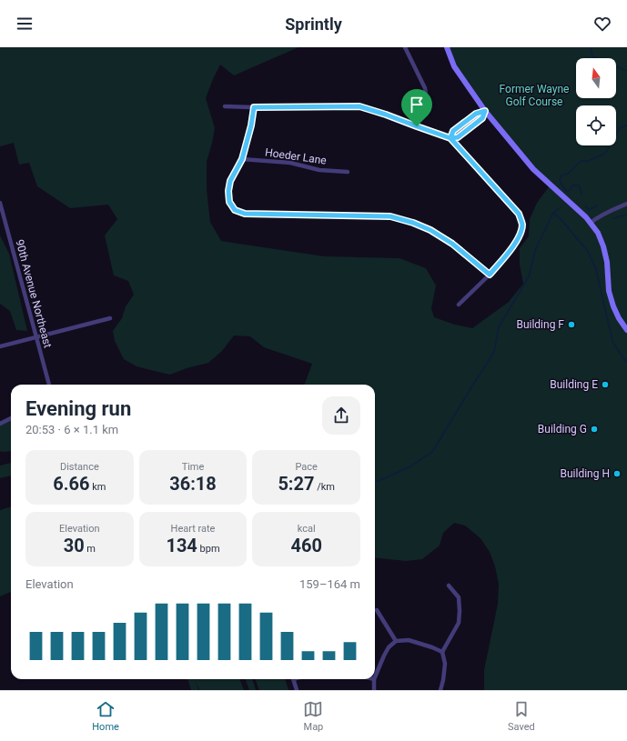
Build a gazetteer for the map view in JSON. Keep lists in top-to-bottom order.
{
  "streets": {
    "street": ["Hoeder Lane", "90th Avenue Northeast"]
  },
  "parks": ["Former Wayne Golf Course"],
  "places": [
    "Building F",
    "Building E",
    "Building G",
    "Building H"
  ],
  "north": "top",
  "page": {
    "header": "Sprintly",
    "heading": ["Evening run", "20:53 · 6 × 1.1 km"],
    "stats": [
      ["Distance", "6.66 km"],
      ["Time", "36:18"],
      ["Pace", "5:27 /km"],
      ["Elevation", "30 m"],
      ["Heart rate", "134 bpm"],
      ["kcal", "460"]
    ],
    "chart": ["Elevation", "159–164 m"],
    "tabs": ["Home", "Map", "Saved"]
  }
}
